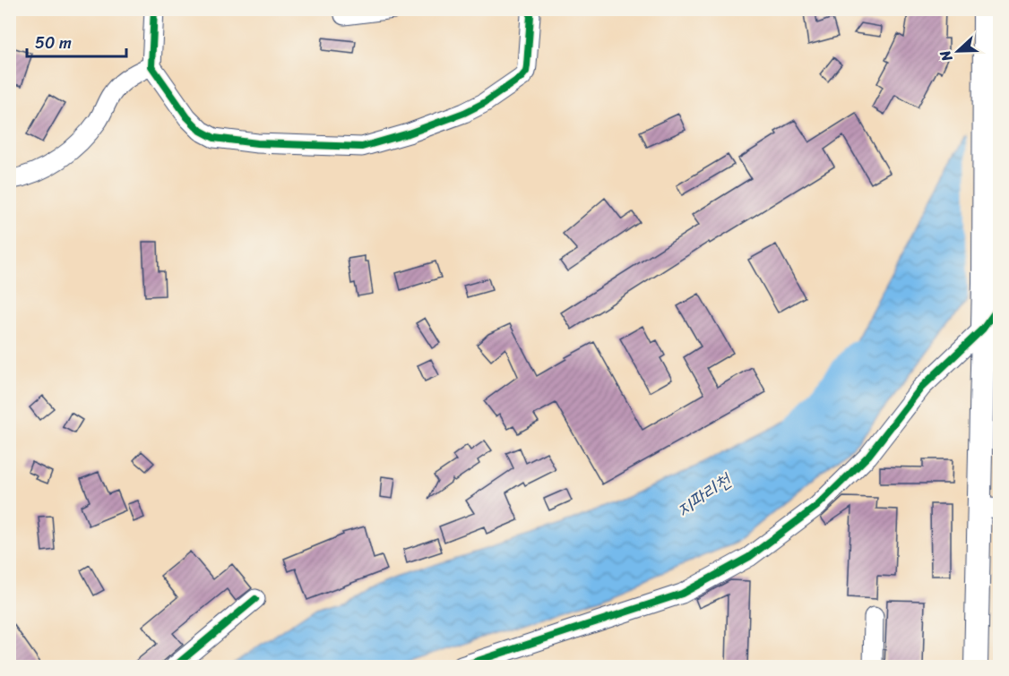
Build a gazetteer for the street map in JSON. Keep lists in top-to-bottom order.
{
  "water": ["지파리천"],
  "scale_bar": "50 m",
  "north": "left"
}
